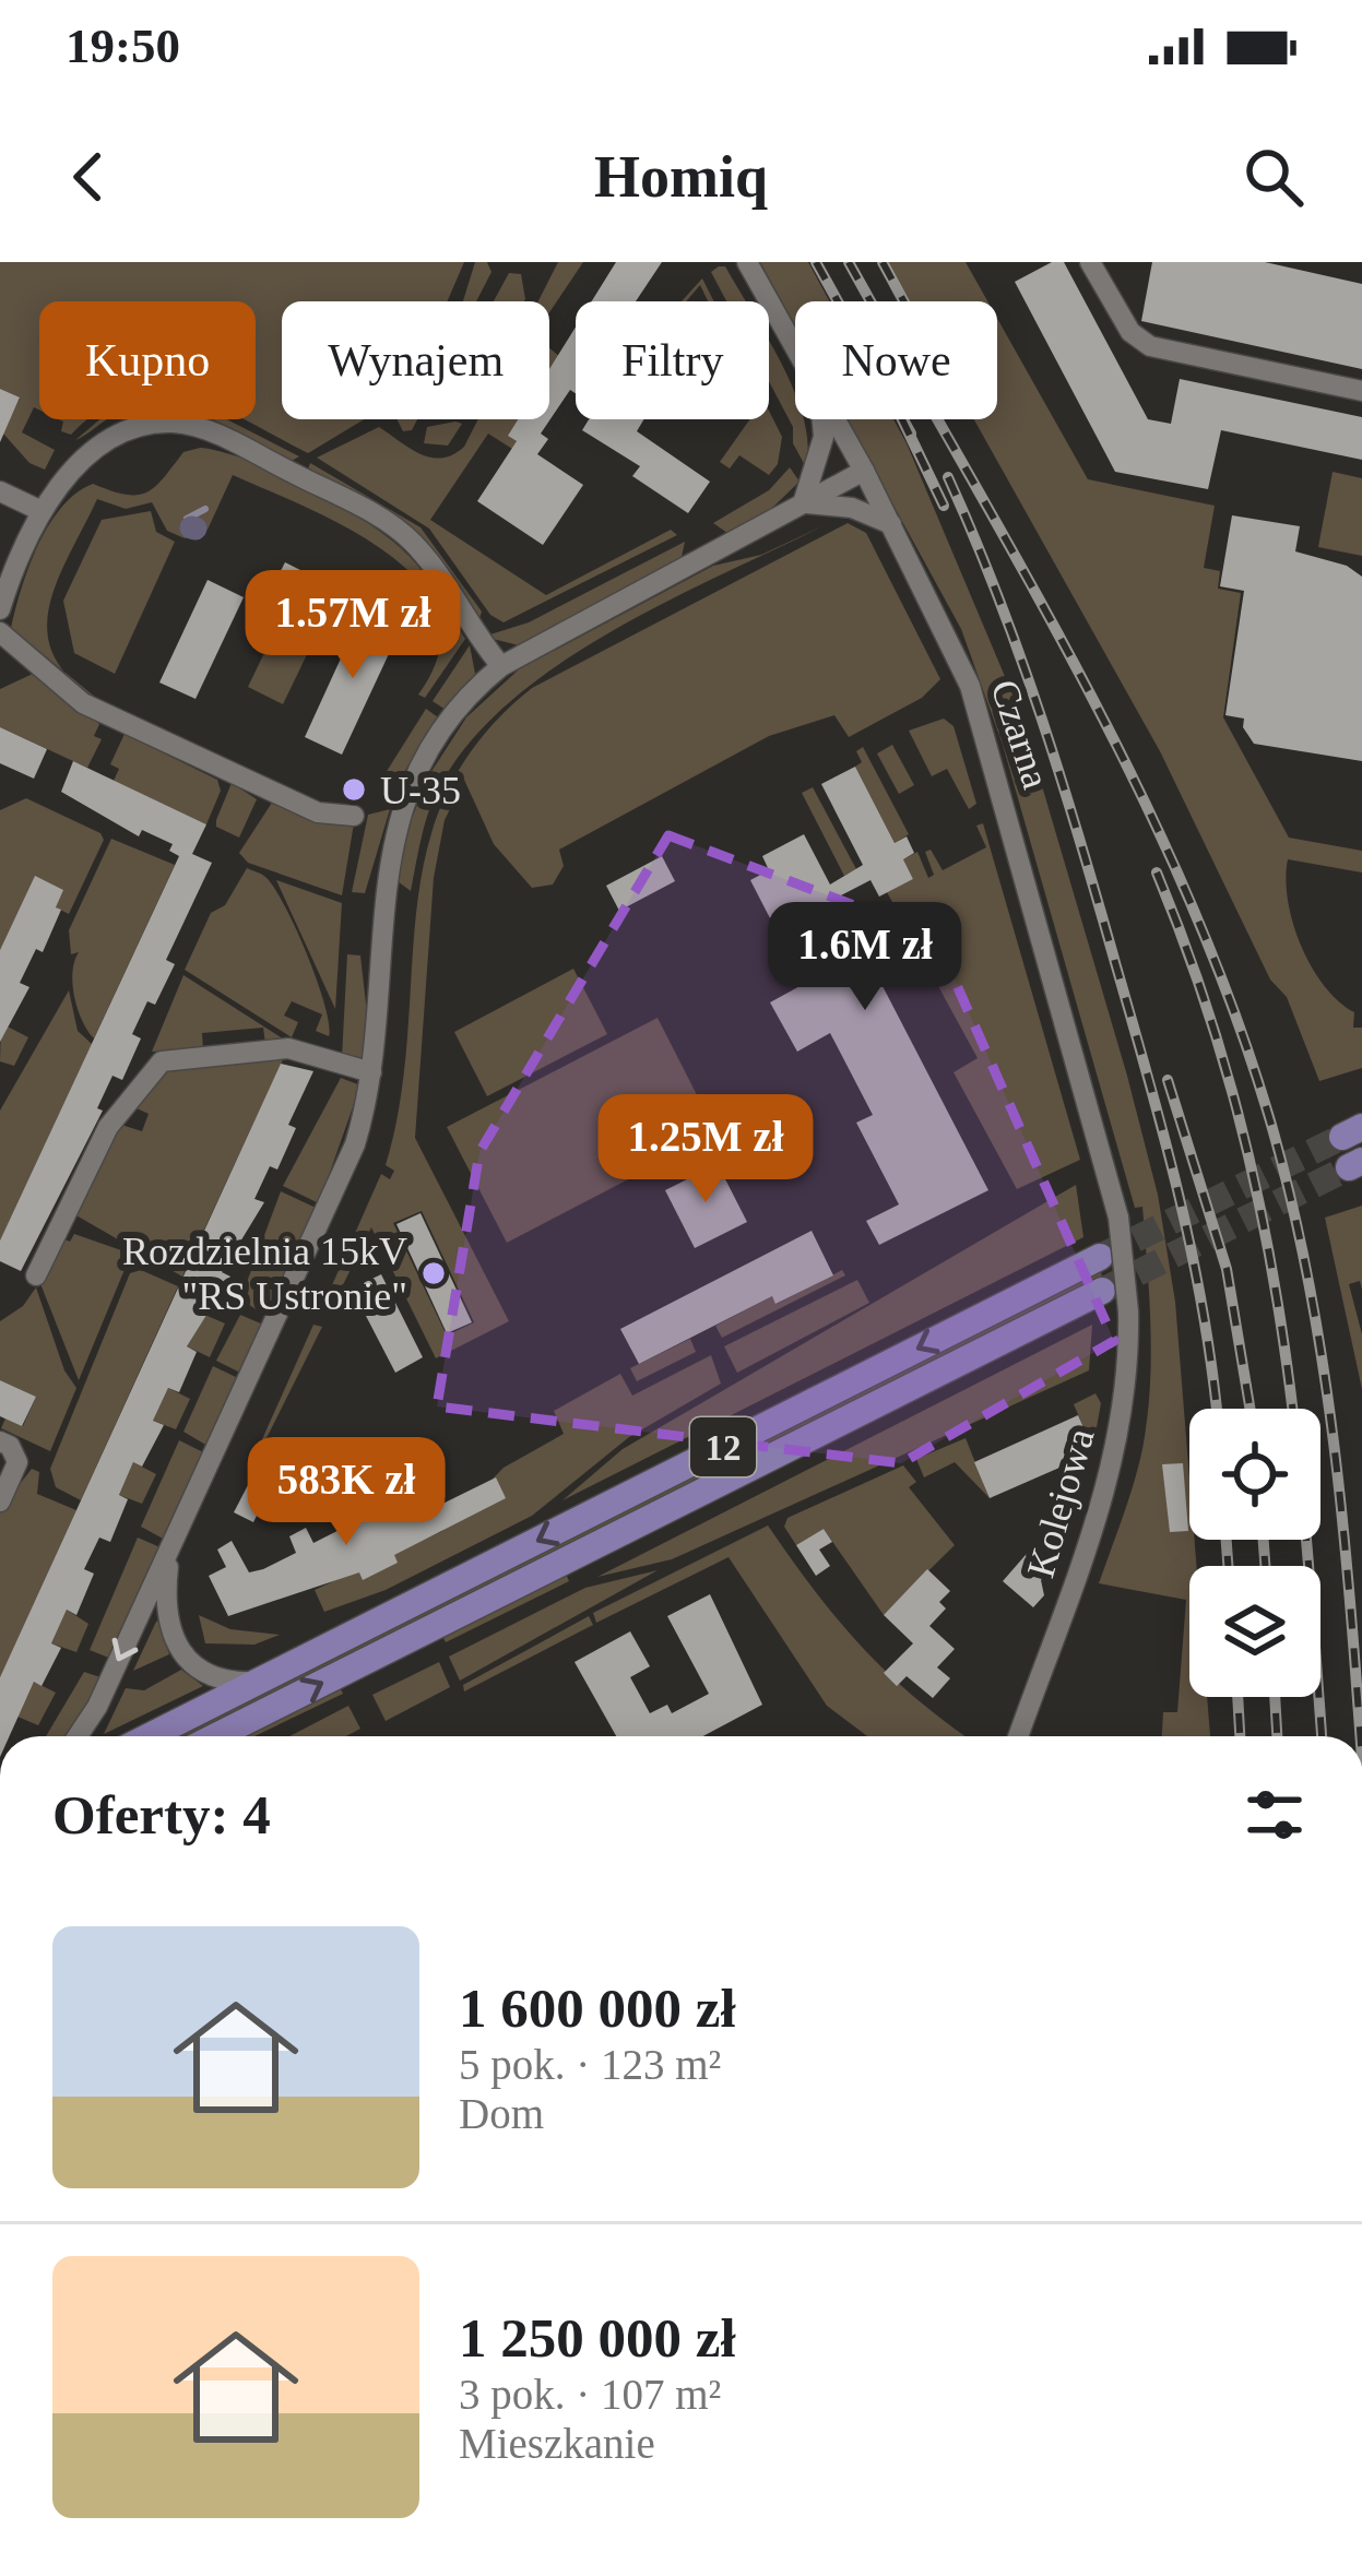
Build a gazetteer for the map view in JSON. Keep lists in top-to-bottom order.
{
  "streets": {
    "main road": ["12"],
    "street": ["Czarna", "Kolejowa"]
  },
  "crossings": [
    ["Czarna", "12"],
    ["Czarna", "Kolejowa"],
    ["12", "Kolejowa"]
  ],
  "places": ["U-35", "Rozdzielnia 15kV \"RS Ustronie\""],
  "page": {
    "status": "19:50",
    "header": "Homiq",
    "chip": [
      "Kupno",
      "Wynajem",
      "Filtry",
      "Nowe"
    ],
    "price": [
      "1.57M zł",
      "1.6M zł",
      "1.25M zł",
      "583K zł"
    ],
    "heading": "Oferty: 4",
    "list": [
      {
        "name": "1 600 000 zł",
        "note": "5 pok. · 123 m² · Dom"
      },
      {
        "name": "1 250 000 zł",
        "note": "3 pok. · 107 m² · Mieszkanie"
      }
    ]
  }
}
